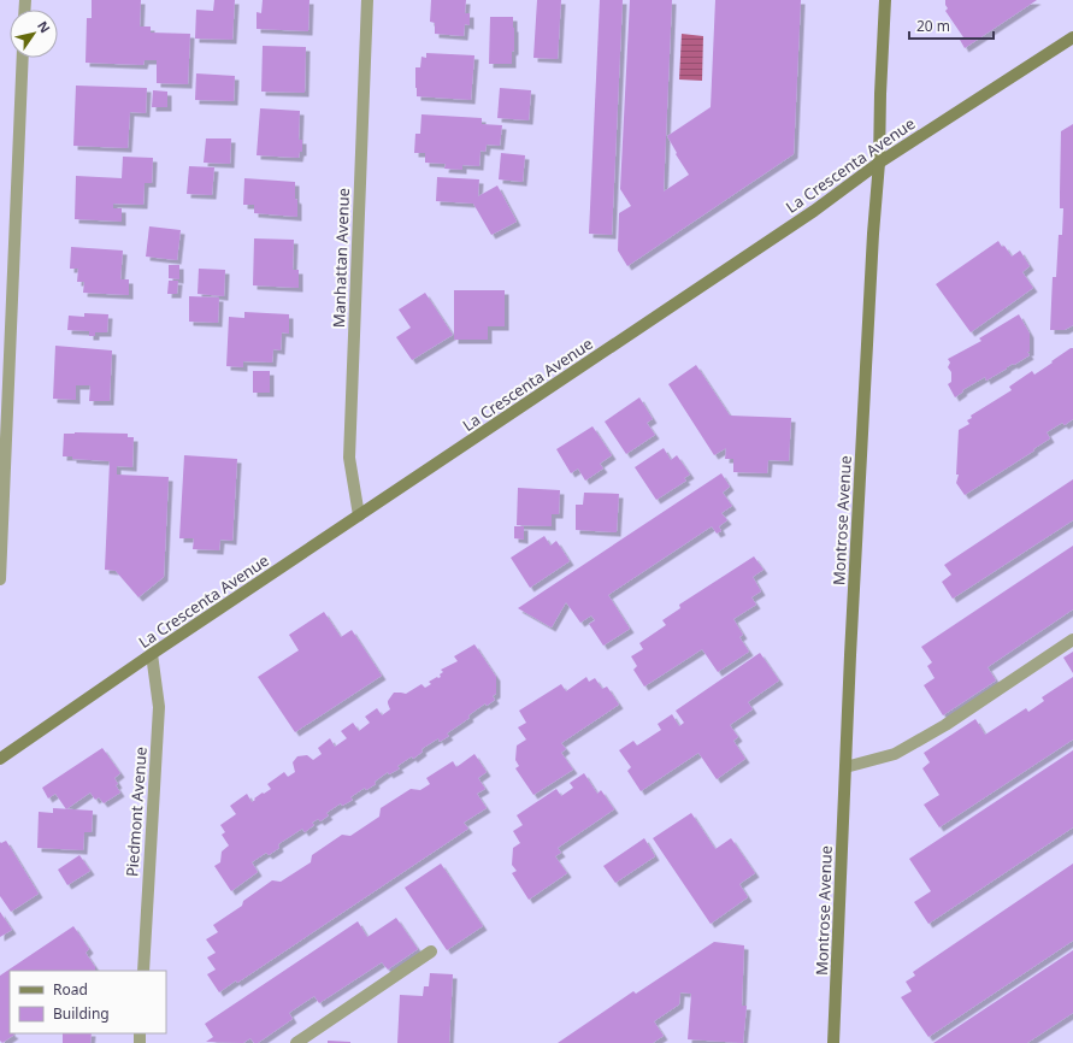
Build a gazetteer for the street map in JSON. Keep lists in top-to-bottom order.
{
  "streets": {
    "main road": ["La Crescenta Avenue", "Montrose Avenue"],
    "street": ["Manhattan Avenue", "Piedmont Avenue"]
  },
  "crossings": [
    ["La Crescenta Avenue", "Manhattan Avenue"],
    ["La Crescenta Avenue", "Montrose Avenue"],
    ["La Crescenta Avenue", "Piedmont Avenue"]
  ],
  "legend": ["Road", "Building"],
  "scale_bar": "20 m",
  "north": "top right"
}
